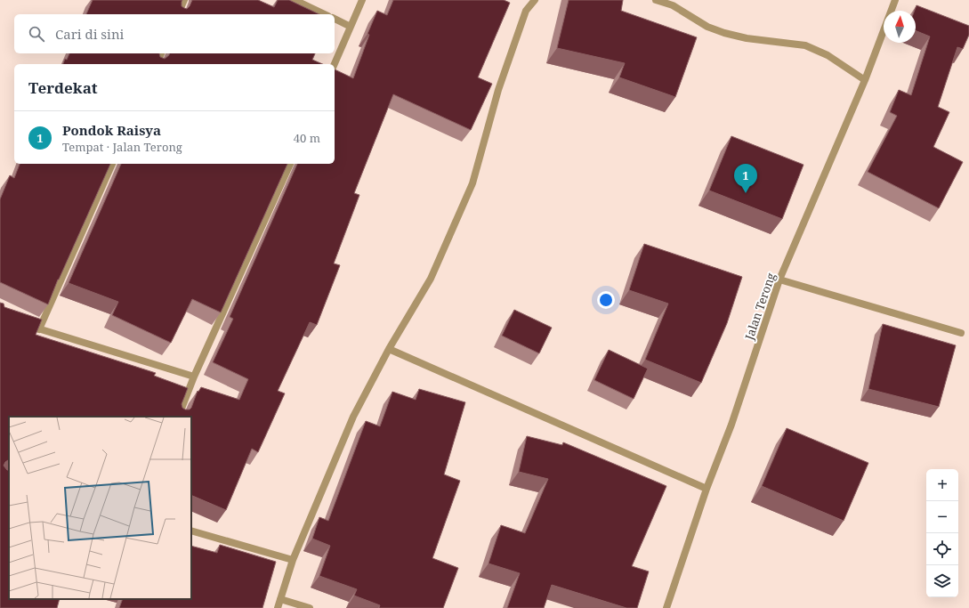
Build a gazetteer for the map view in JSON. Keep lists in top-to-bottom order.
{
  "streets": {
    "street": ["Jalan Terong"]
  },
  "north": "top",
  "page": {
    "search": "Cari di sini",
    "heading": "Terdekat",
    "list": [
      {
        "mark": "1",
        "name": "Pondok Raisya",
        "note": "Tempat · Jalan Terong",
        "value": "40 m"
      }
    ],
    "pins": "1",
    "map_buttons": ["+", "−"]
  }
}
